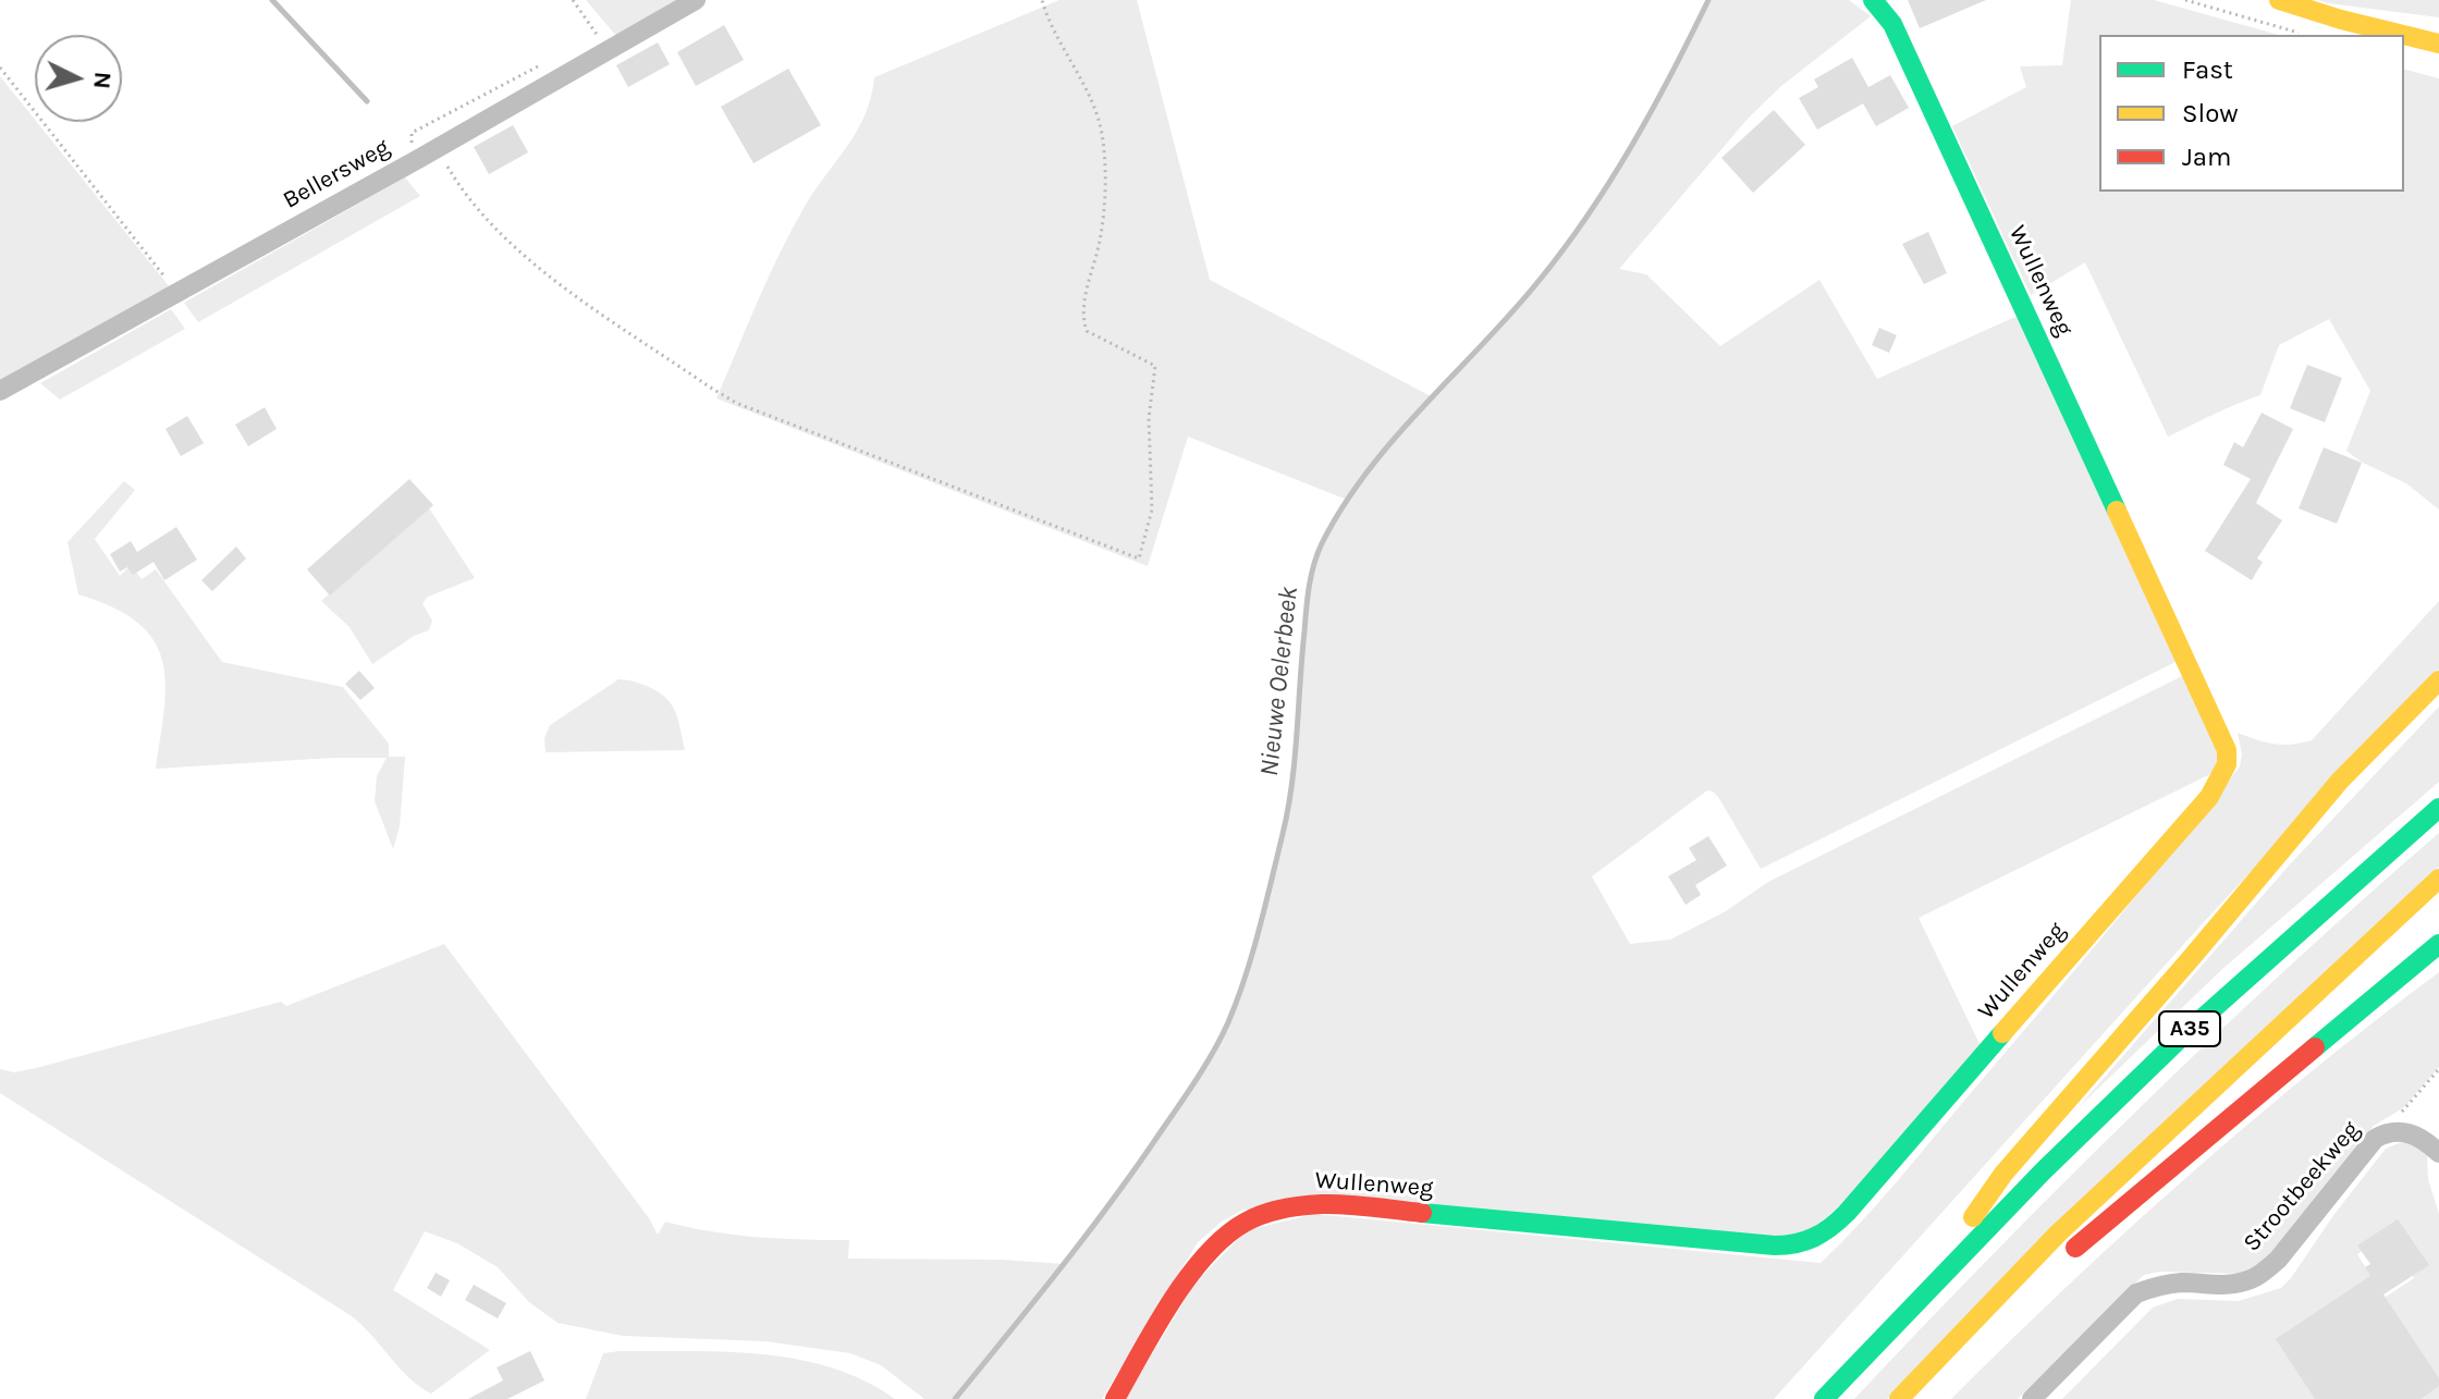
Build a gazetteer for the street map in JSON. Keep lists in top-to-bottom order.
{
  "streets": {
    "main road": ["Wullenweg", "A35"],
    "street": ["Bellersweg", "Strootbeekweg"]
  },
  "water": ["Nieuwe Oelerbeek"],
  "legend": ["Fast", "Slow", "Jam"],
  "north": "right"
}
